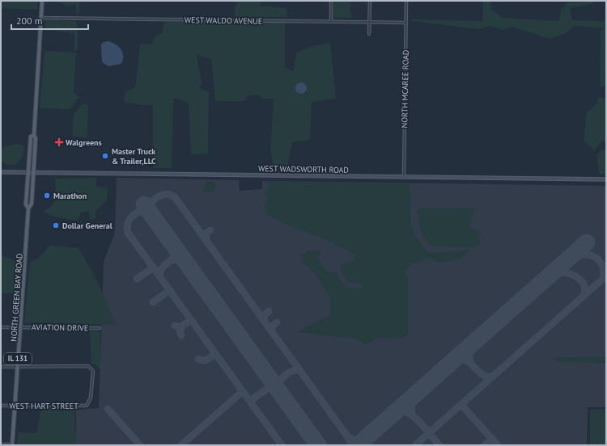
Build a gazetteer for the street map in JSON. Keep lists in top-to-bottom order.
{
  "streets": {
    "main road": ["WEST WADSWORTH ROAD", "NORTH GREEN BAY ROAD", "IL 131"],
    "street": [
      "WEST WALDO AVENUE",
      "NORTH MCAREE ROAD",
      "AVIATION DRIVE",
      "WEST HART STREET"
    ]
  },
  "crossings": [
    ["WEST WALDO AVENUE", "NORTH MCAREE ROAD"],
    ["WEST WALDO AVENUE", "NORTH GREEN BAY ROAD"],
    ["NORTH MCAREE ROAD", "WEST WADSWORTH ROAD"],
    ["WEST WADSWORTH ROAD", "NORTH GREEN BAY ROAD"],
    ["NORTH GREEN BAY ROAD", "AVIATION DRIVE"],
    ["NORTH GREEN BAY ROAD", "WEST HART STREET"]
  ],
  "places": {
    "health": ["Walgreens"],
    "other": ["Master Truck & Trailer,LLC", "Marathon", "Dollar General"]
  },
  "scale_bar": "200 m"
}
